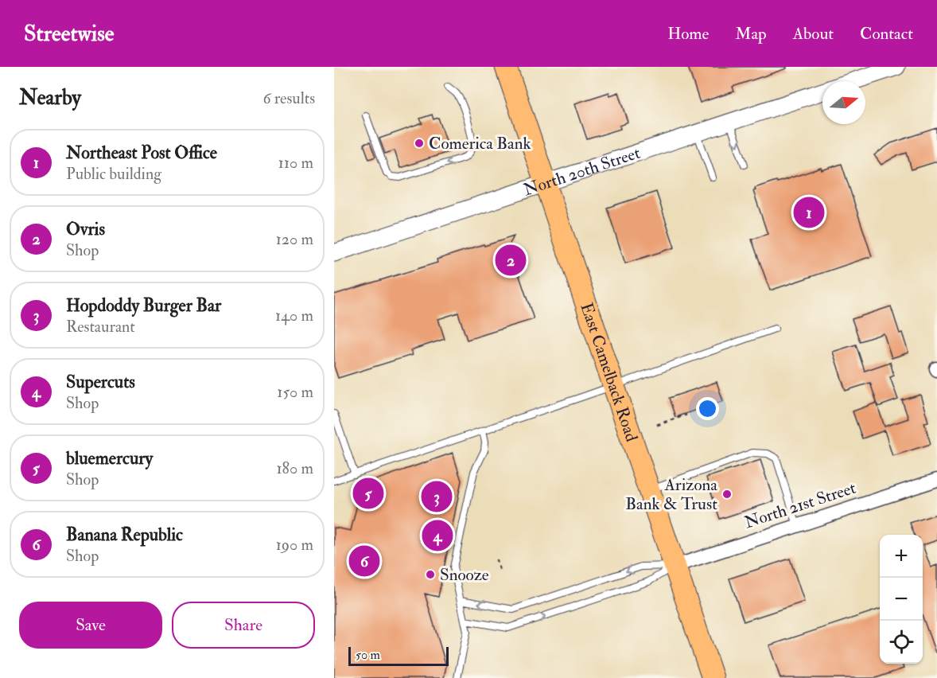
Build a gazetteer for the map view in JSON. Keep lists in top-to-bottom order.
{
  "streets": {
    "main road": ["East Camelback Road"],
    "street": ["North 20th Street", "North 21st Street"]
  },
  "crossings": [
    ["North 20th Street", "East Camelback Road"],
    ["East Camelback Road", "North 21st Street"]
  ],
  "places": ["Comerica Bank", "Arizona Bank & Trust", "Snooze"],
  "scale_bar": "50 m",
  "north": "right",
  "page": {
    "header": "Streetwise",
    "nav": [
      "Home",
      "Map",
      "About",
      "Contact"
    ],
    "heading": ["Nearby", "6 results"],
    "list": [
      {
        "mark": "1",
        "name": "Northeast Post Office",
        "note": "Public building",
        "value": "110 m"
      },
      {
        "mark": "2",
        "name": "Ovris",
        "note": "Shop",
        "value": "120 m"
      },
      {
        "mark": "3",
        "name": "Hopdoddy Burger Bar",
        "note": "Restaurant",
        "value": "140 m"
      },
      {
        "mark": "4",
        "name": "Supercuts",
        "note": "Shop",
        "value": "150 m"
      },
      {
        "mark": "5",
        "name": "bluemercury",
        "note": "Shop",
        "value": "180 m"
      },
      {
        "mark": "6",
        "name": "Banana Republic",
        "note": "Shop",
        "value": "190 m"
      }
    ],
    "pins": [
      "1",
      "2",
      "5",
      "3",
      "4",
      "6"
    ],
    "map_buttons": ["+", "−"],
    "buttons": ["Save", "Share"],
    "scale": "50 m"
  }
}
